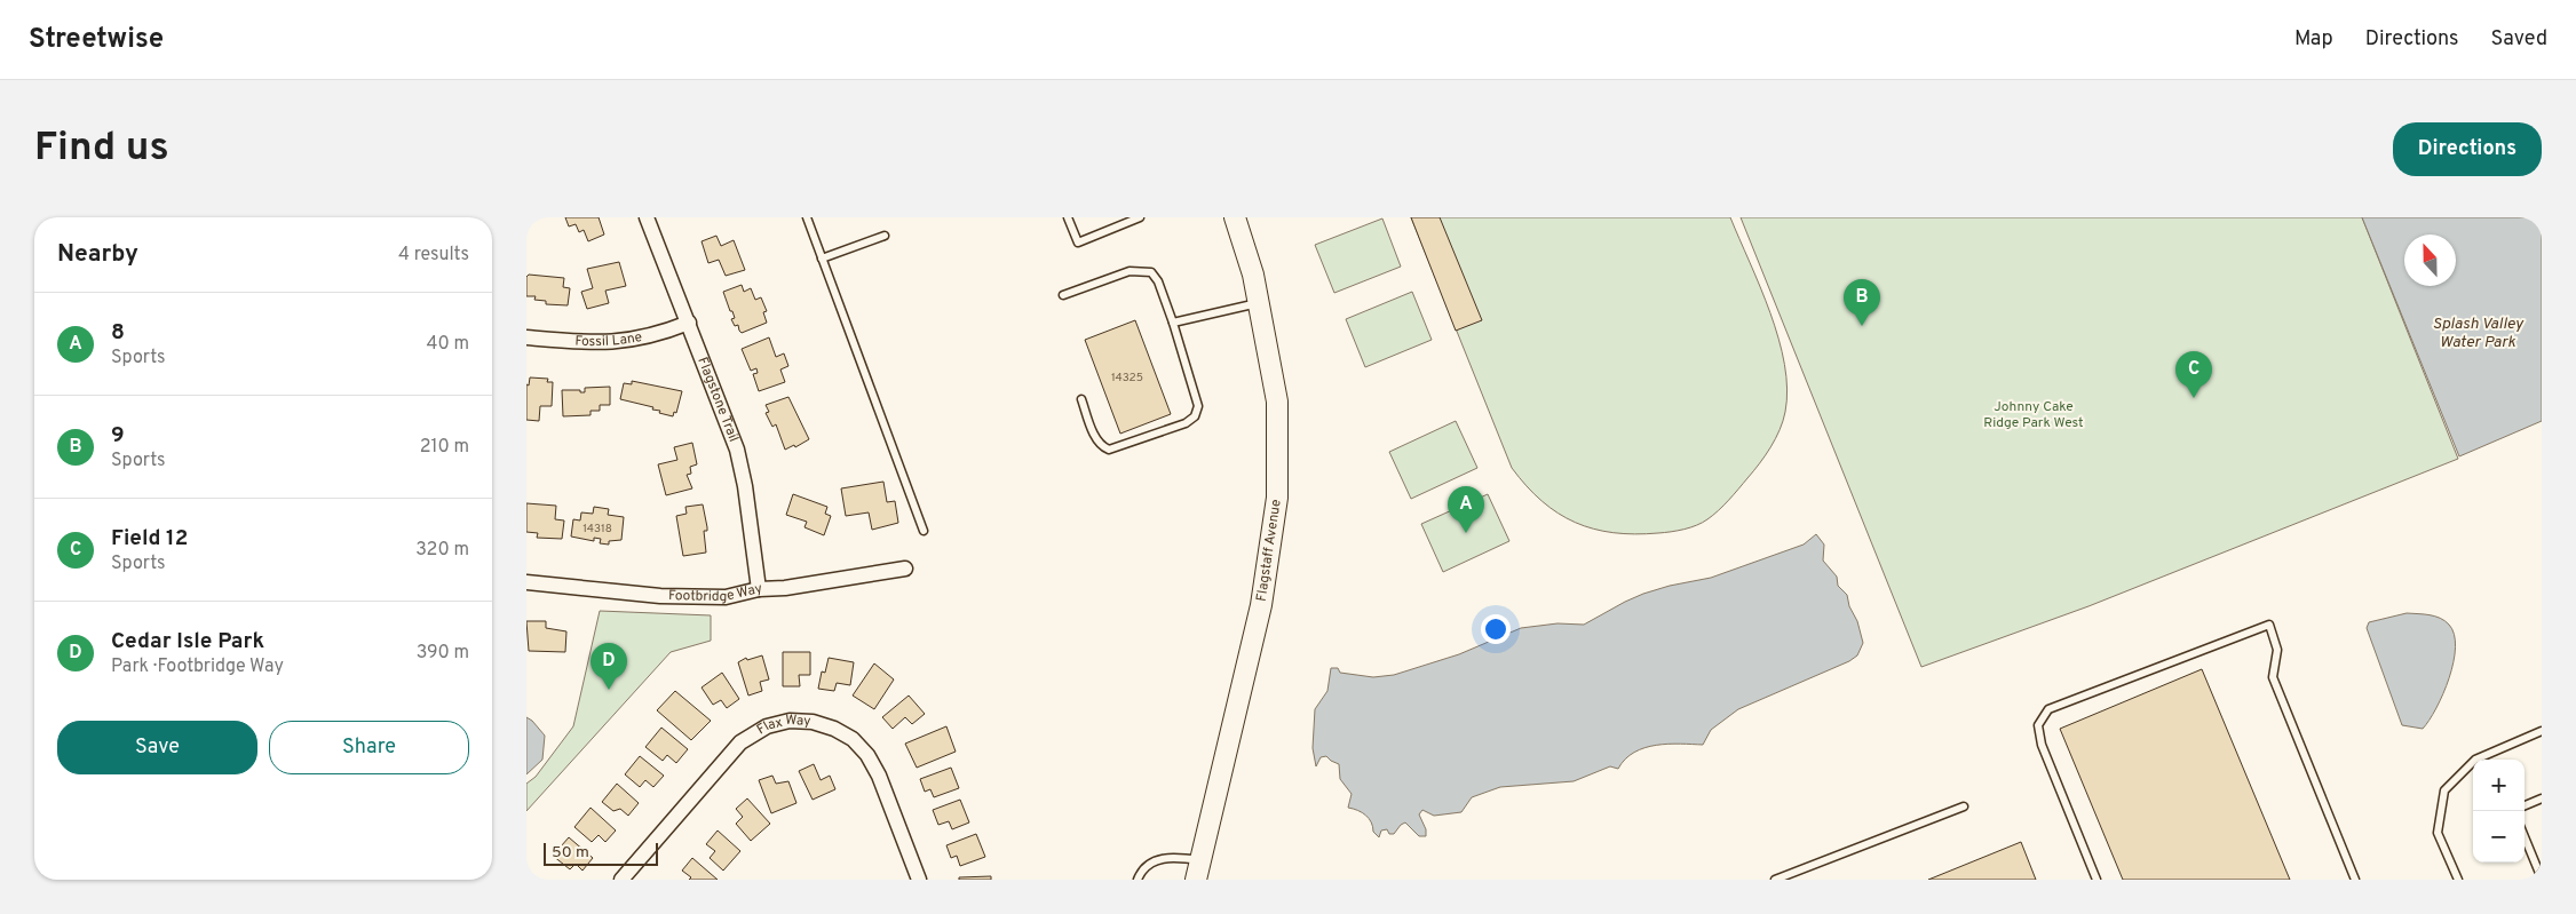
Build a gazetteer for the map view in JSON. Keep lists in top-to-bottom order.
{
  "streets": {
    "street": [
      "Fossil Lane",
      "Flagstone Trail",
      "Flagstaff Avenue",
      "Footbridge Way",
      "Flax Way"
    ]
  },
  "crossings": [
    ["Fossil Lane", "Flagstone Trail"],
    ["Flagstone Trail", "Footbridge Way"]
  ],
  "water": ["Splash Valley Water Park"],
  "parks": ["Johnny Cake Ridge Park West"],
  "house_numbers": ["14325", "14318"],
  "scale_bar": "50 m",
  "north": "top",
  "page": {
    "header": "Streetwise",
    "nav": ["Map", "Directions", "Saved"],
    "buttons": [
      "Directions",
      ["Save", "Share"]
    ],
    "title": "Find us",
    "heading": ["Nearby", "4 results"],
    "pins": [
      "B",
      "C",
      "A",
      "D"
    ],
    "list": [
      {
        "mark": "A",
        "name": "8",
        "note": "Sports",
        "value": "40 m"
      },
      {
        "mark": "B",
        "name": "9",
        "note": "Sports",
        "value": "210 m"
      },
      {
        "mark": "C",
        "name": "Field 12",
        "note": "Sports",
        "value": "320 m"
      },
      {
        "mark": "D",
        "name": "Cedar Isle Park",
        "note": "Park · Footbridge Way",
        "value": "390 m"
      }
    ],
    "map_buttons": ["+", "−"],
    "scale": "50 m"
  }
}
